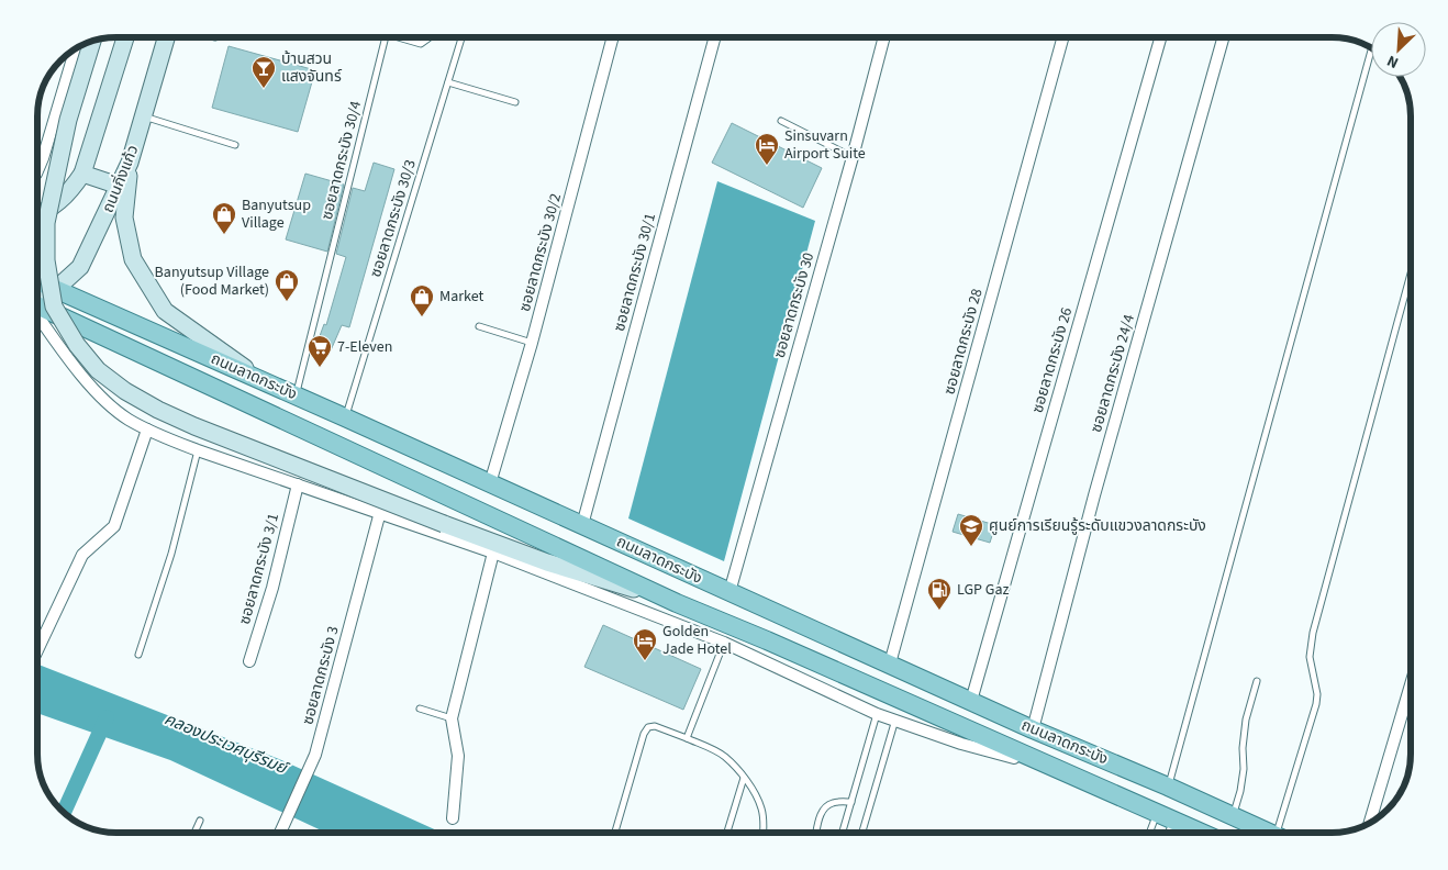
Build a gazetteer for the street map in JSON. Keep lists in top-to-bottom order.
{
  "streets": {
    "main road": ["ถนนกิ่งแก้ว", "ถนนลาดกระบัง"],
    "street": [
      "ซอยลาดกระบัง 30/2",
      "ซอยลาดกระบัง 30/1",
      "ซอยลาดกระบัง 30",
      "ซอยลาดกระบัง 28",
      "ซอยลาดกระบัง 26",
      "ซอยลาดกระบัง 24/4",
      "ซอยลาดกระบัง 3/1",
      "ซอยลาดกระบัง 3"
    ],
    "lane": ["ซอยลาดกระบัง 30/4", "ซอยลาดกระบัง 30/3"]
  },
  "crossings": [
    ["ซอยลาดกระบัง 30/4", "ถนนลาดกระบัง"],
    ["ถนนกิ่งแก้ว", "ถนนลาดกระบัง"],
    ["ซอยลาดกระบัง 30/3", "ถนนลาดกระบัง"],
    ["ซอยลาดกระบัง 30/2", "ถนนลาดกระบัง"],
    ["ซอยลาดกระบัง 30/1", "ถนนลาดกระบัง"],
    ["ซอยลาดกระบัง 30", "ถนนลาดกระบัง"],
    ["ซอยลาดกระบัง 28", "ถนนลาดกระบัง"],
    ["ซอยลาดกระบัง 26", "ถนนลาดกระบัง"],
    ["ซอยลาดกระบัง 24/4", "ถนนลาดกระบัง"]
  ],
  "water": ["คลองประเวศบุรีรมย์"],
  "places": {
    "bar": ["บ้านสวน แสงจันทร์"],
    "hotel": ["Sinsuvarn Airport Suite", "Golden Jade Hotel"],
    "shop": ["Banyutsup Village", "Banyutsup Village (Food Market)", "Market"],
    "supermarket": ["7-Eleven"],
    "school or university": ["ศูนย์การเรียนรู้ระดับแขวงลาดกระบัง"],
    "fuel station": ["LGP Gaz"]
  },
  "north": "bottom left"
}
